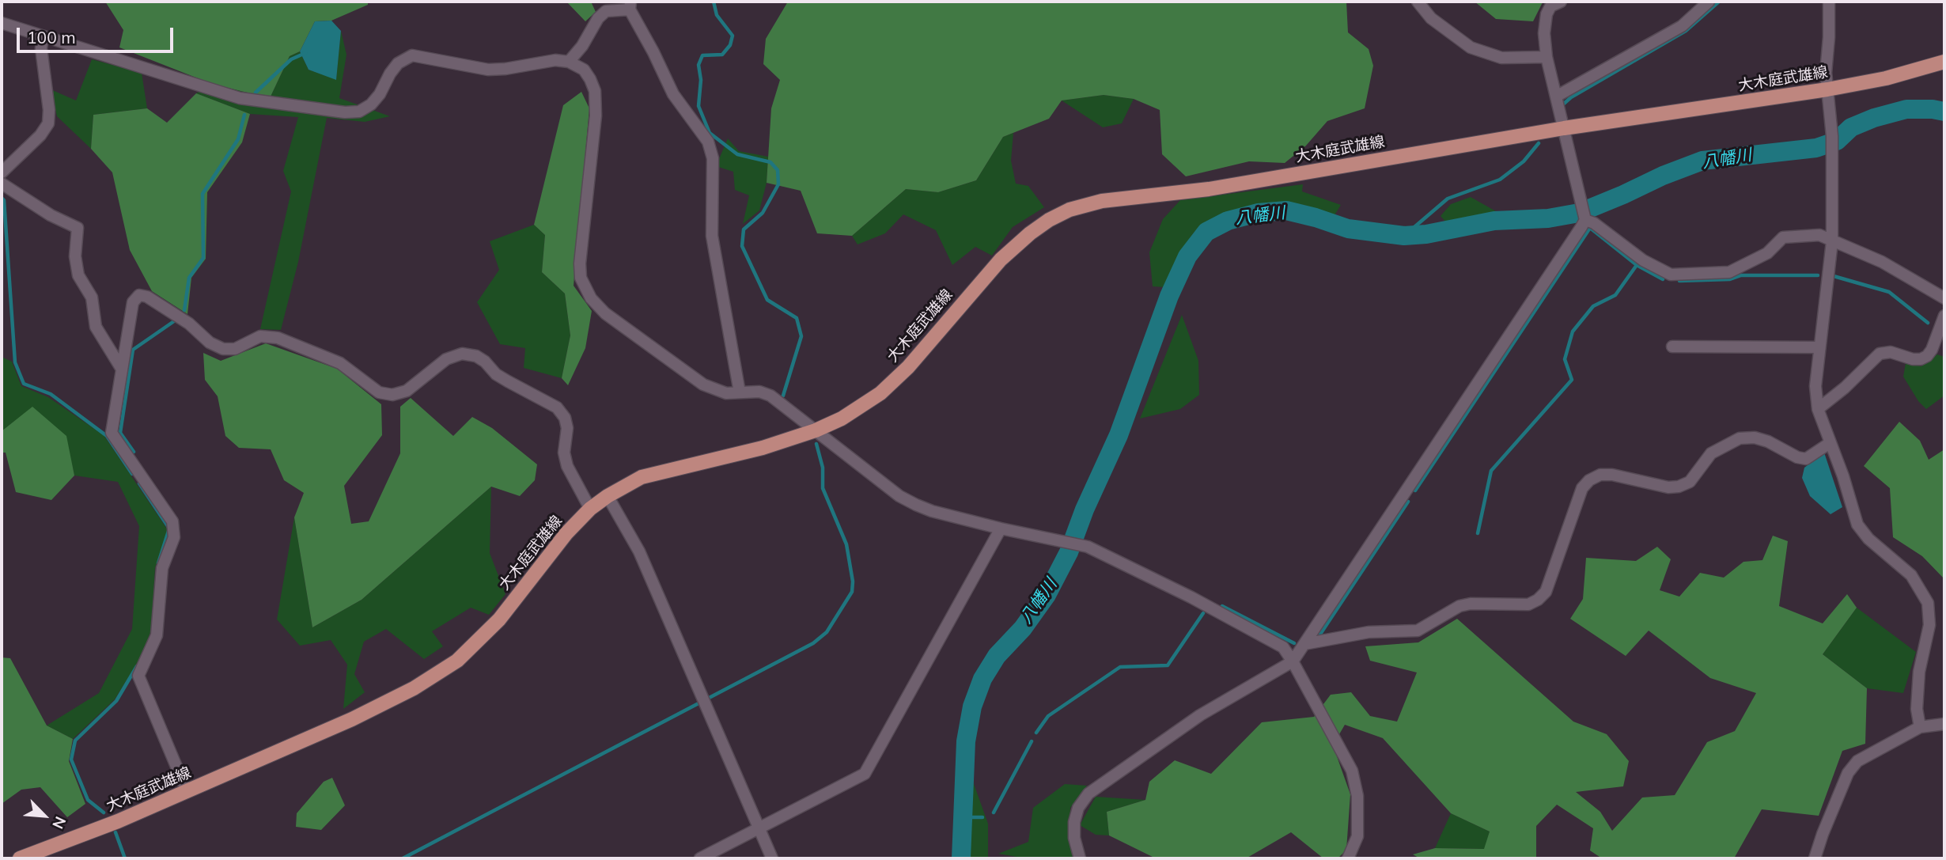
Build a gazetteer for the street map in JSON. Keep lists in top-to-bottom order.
{
  "streets": {
    "main road": ["大木庭武雄線"]
  },
  "water": ["八幡川"],
  "scale_bar": "100 m",
  "north": "bottom right"
}
